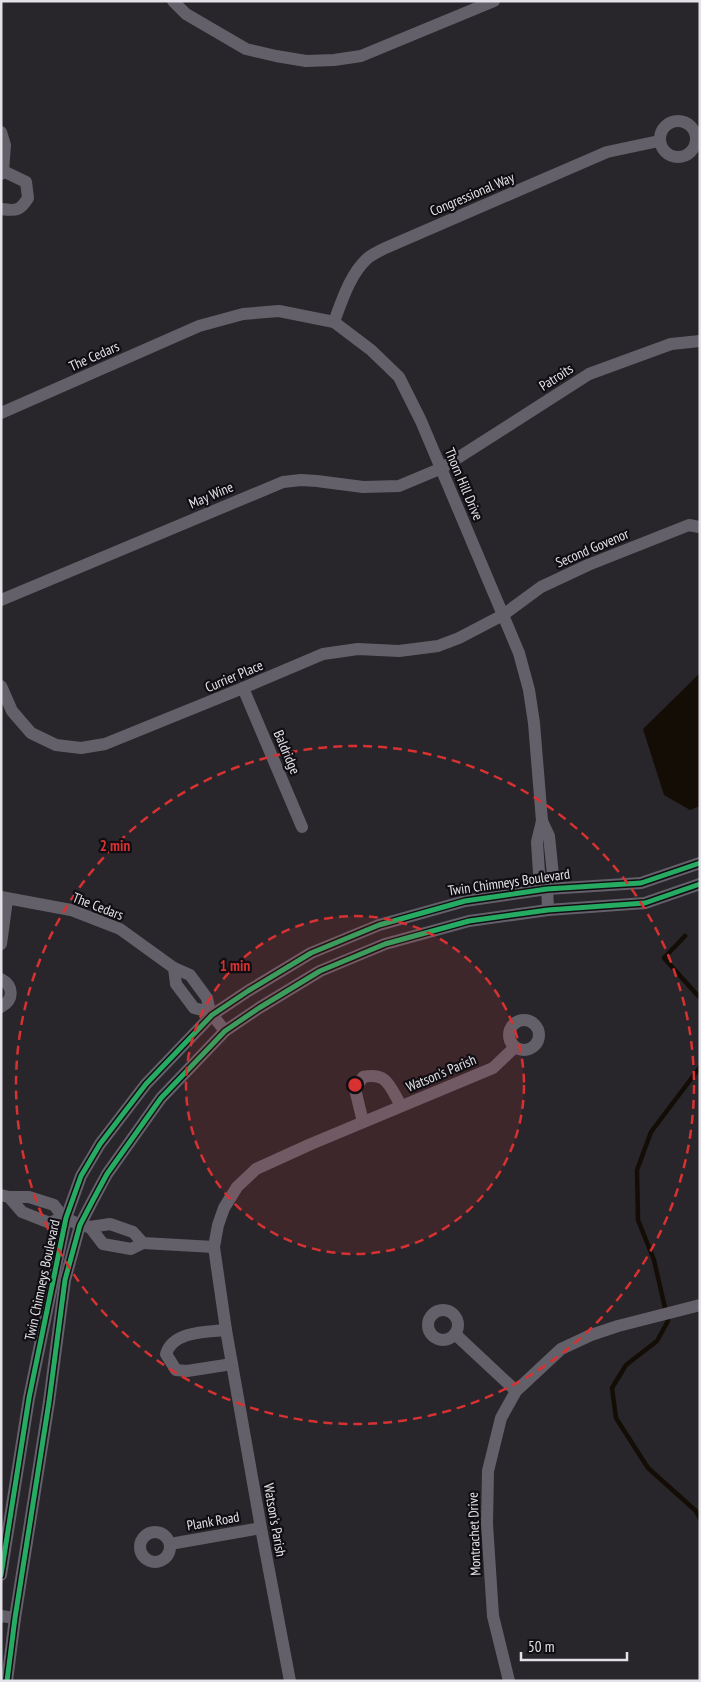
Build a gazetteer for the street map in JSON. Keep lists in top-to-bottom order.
{
  "streets": {
    "street": [
      "Congressional Way",
      "The Cedars",
      "Patroits",
      "Thorn Hill Drive",
      "May Wine",
      "Second Govenor",
      "Currier Place",
      "Baldridge",
      "Twin Chimneys Boulevard",
      "Watson's Parish",
      "Plank Road",
      "Montrachet Drive"
    ]
  },
  "crossings": [
    ["Congressional Way", "Thorn Hill Drive"],
    ["The Cedars", "Thorn Hill Drive"],
    ["The Cedars", "Twin Chimneys Boulevard"],
    ["Patroits", "Thorn Hill Drive"],
    ["Patroits", "May Wine"],
    ["Thorn Hill Drive", "May Wine"],
    ["Thorn Hill Drive", "Second Govenor"],
    ["Thorn Hill Drive", "Currier Place"],
    ["Thorn Hill Drive", "Twin Chimneys Boulevard"],
    ["Second Govenor", "Currier Place"],
    ["Currier Place", "Baldridge"],
    ["Watson's Parish", "Plank Road"]
  ],
  "scale_bar": "50 m",
  "rings": ["2 min", "1 min"]
}
